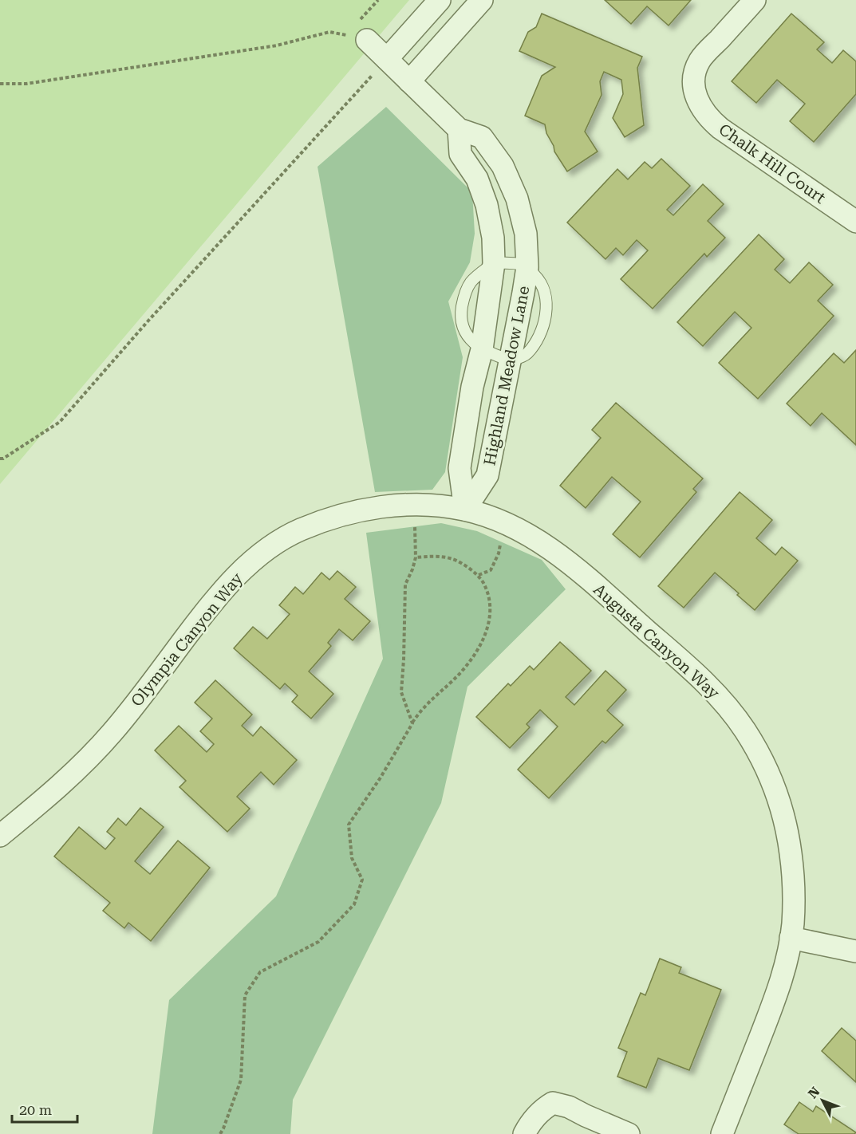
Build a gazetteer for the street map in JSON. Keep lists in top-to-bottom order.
{
  "streets": {
    "street": [
      "Chalk Hill Court",
      "Highland Meadow Lane",
      "Olympia Canyon Way",
      "Augusta Canyon Way"
    ]
  },
  "crossings": [
    ["Highland Meadow Lane", "Olympia Canyon Way"],
    ["Highland Meadow Lane", "Augusta Canyon Way"],
    ["Olympia Canyon Way", "Augusta Canyon Way"]
  ],
  "scale_bar": "20 m",
  "north": "top left"
}
